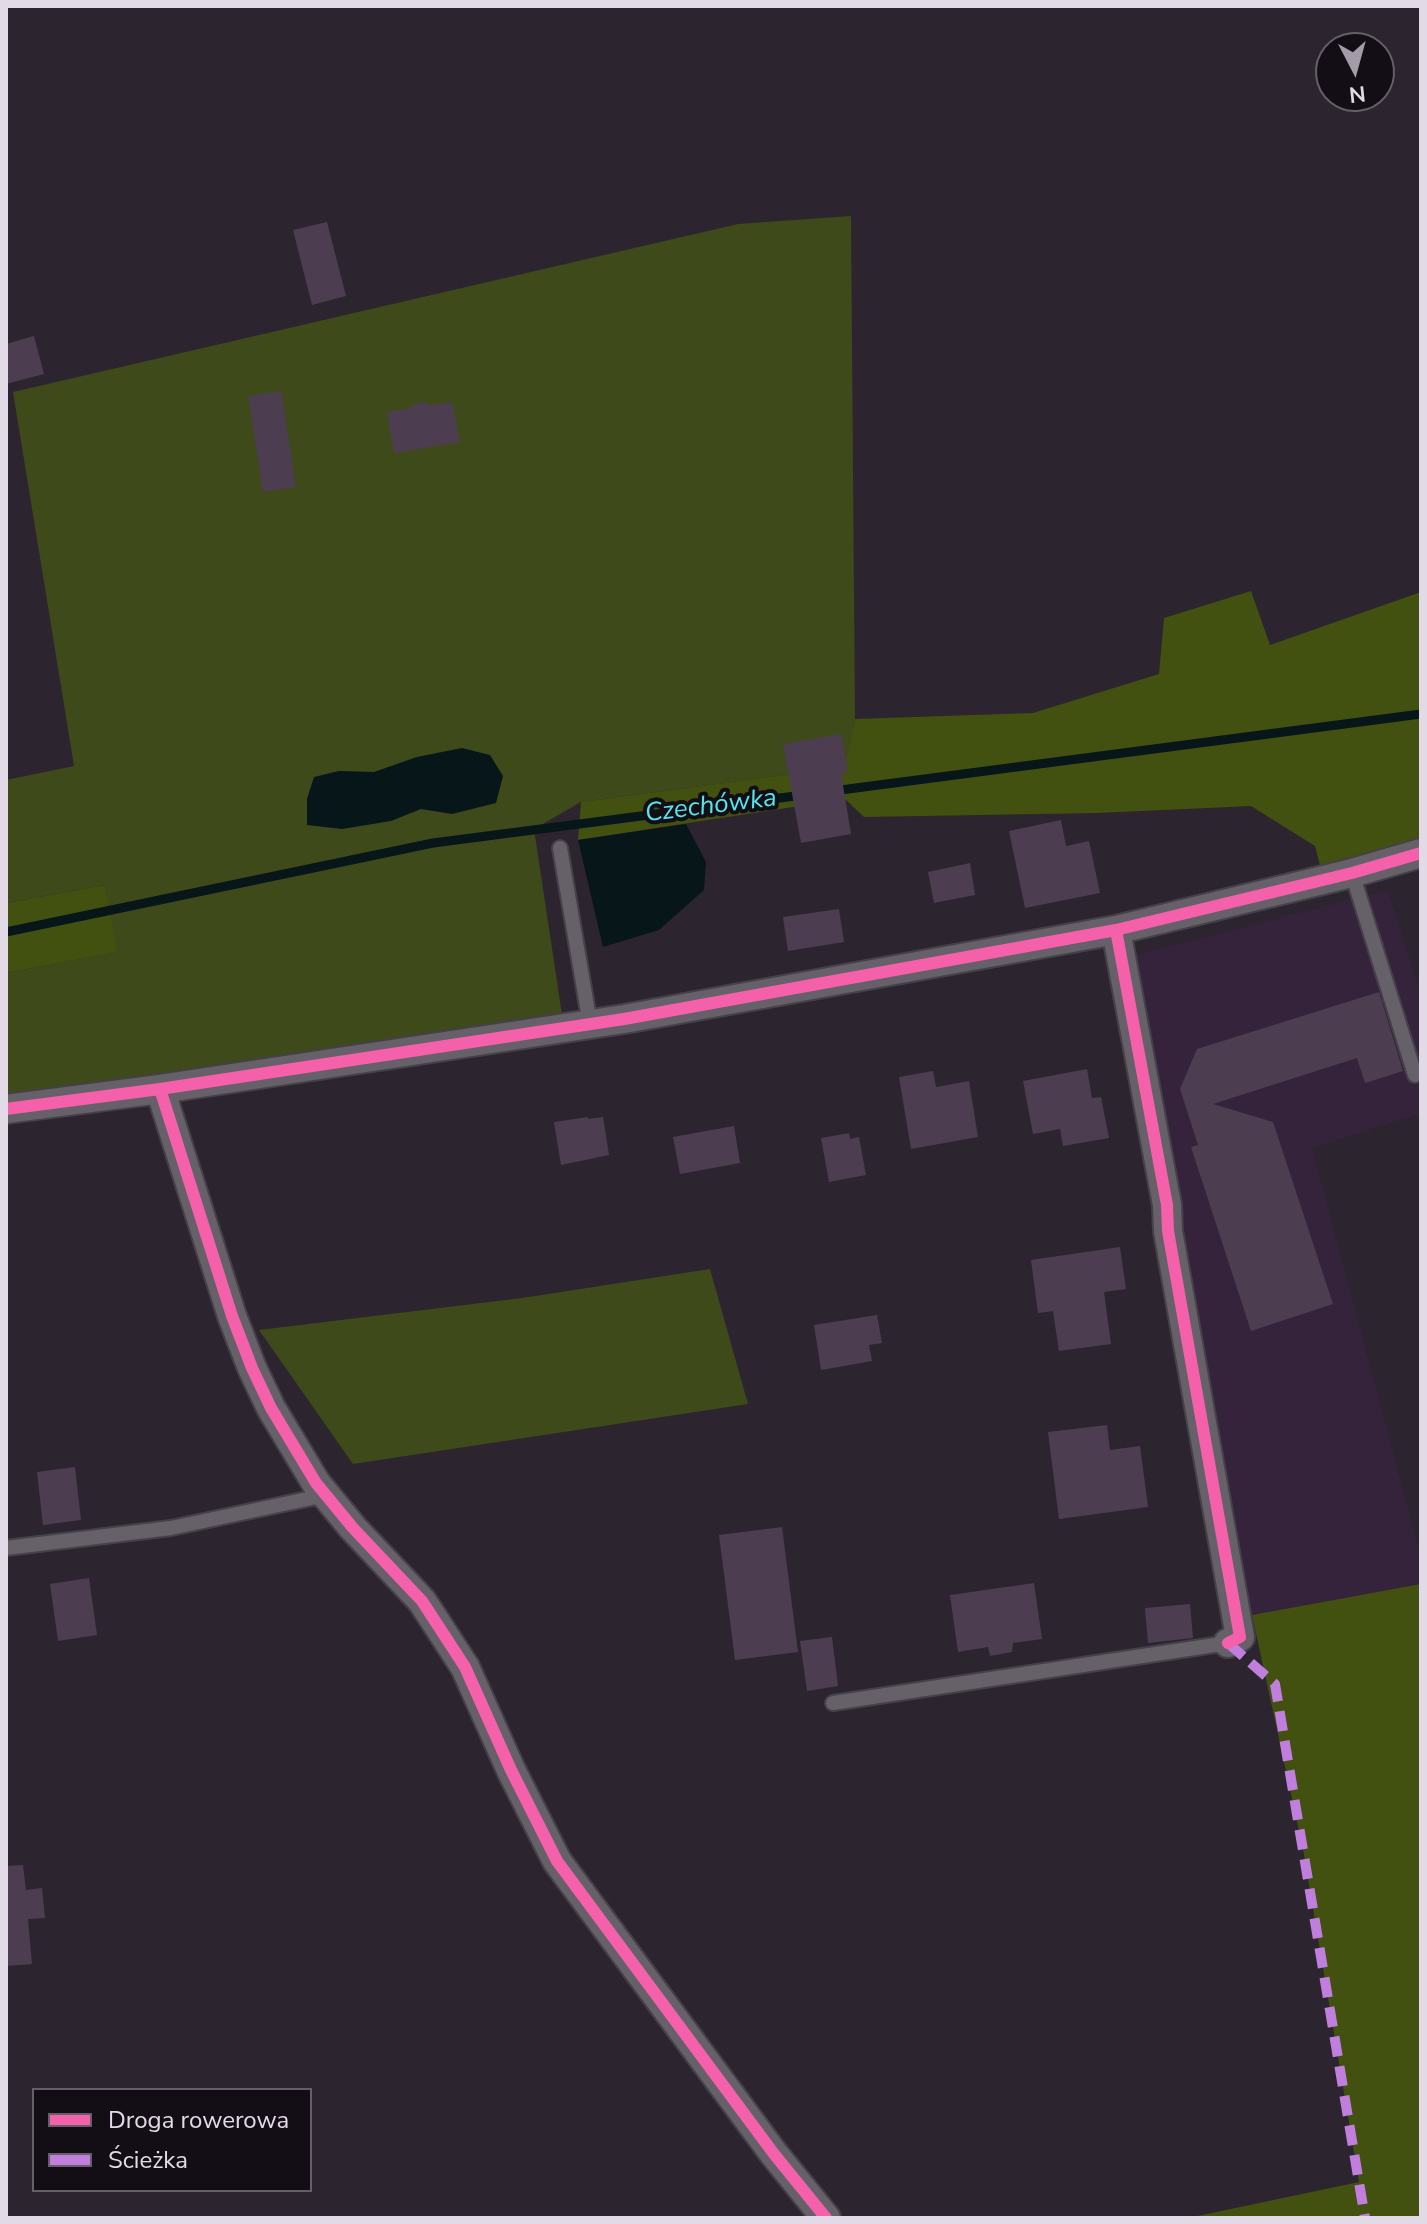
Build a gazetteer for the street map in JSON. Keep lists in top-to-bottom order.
{
  "water": ["Czechówka"],
  "legend": ["Droga rowerowa", "Ścieżka"],
  "north": "bottom"
}
